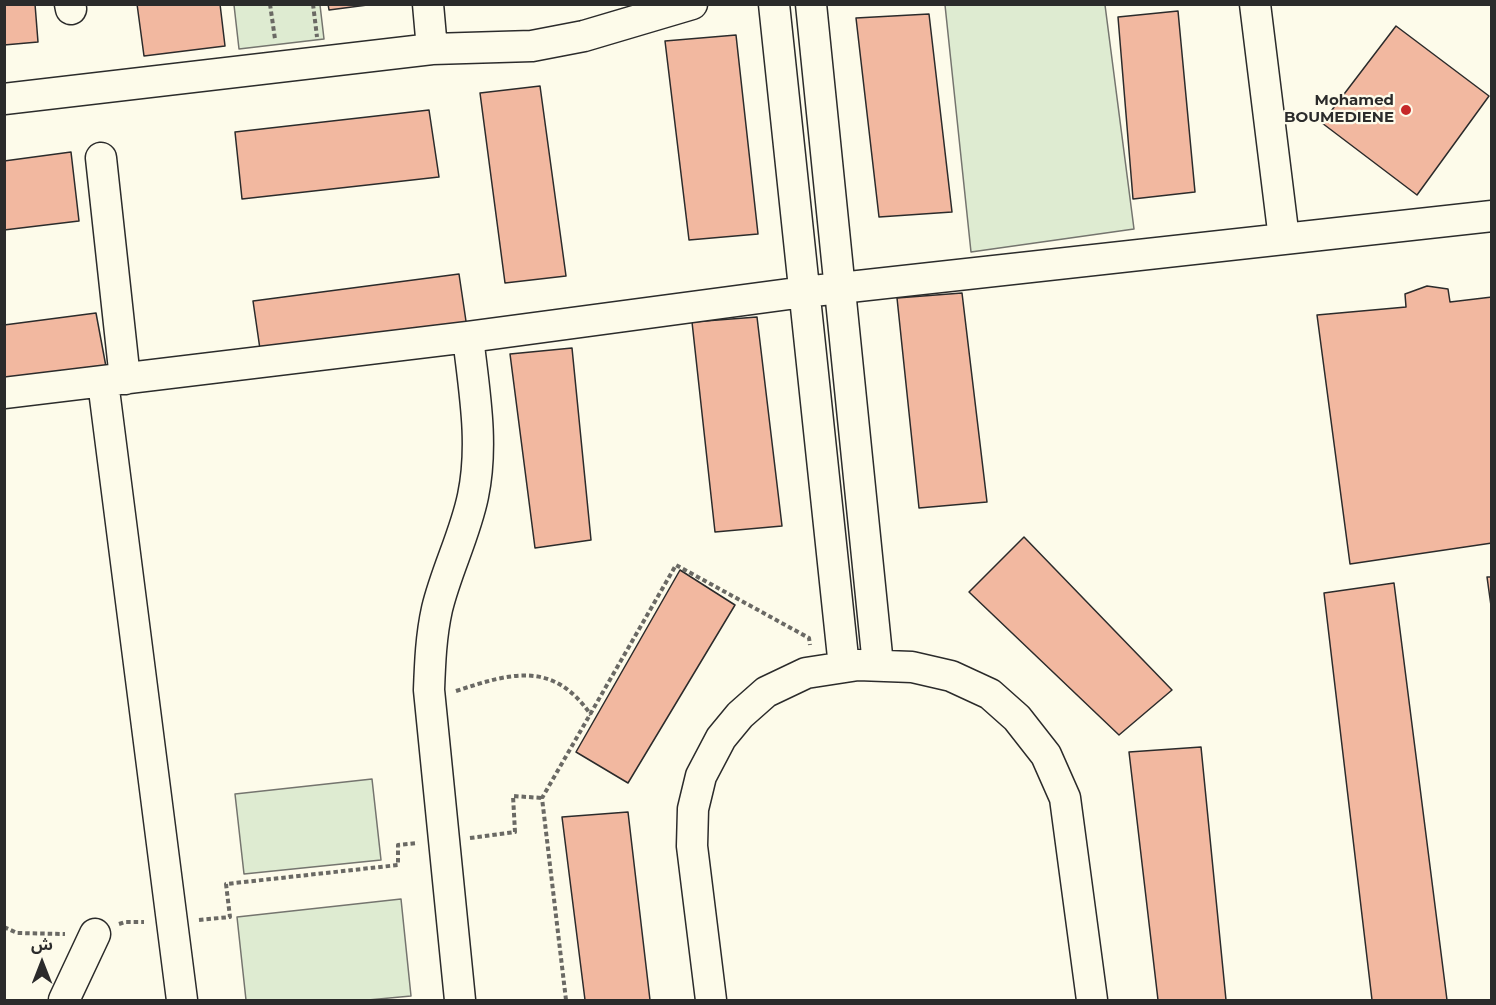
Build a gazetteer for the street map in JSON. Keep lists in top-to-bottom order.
{
  "places": ["Mohamed BOUMEDIENE"],
  "north": "top"
}
